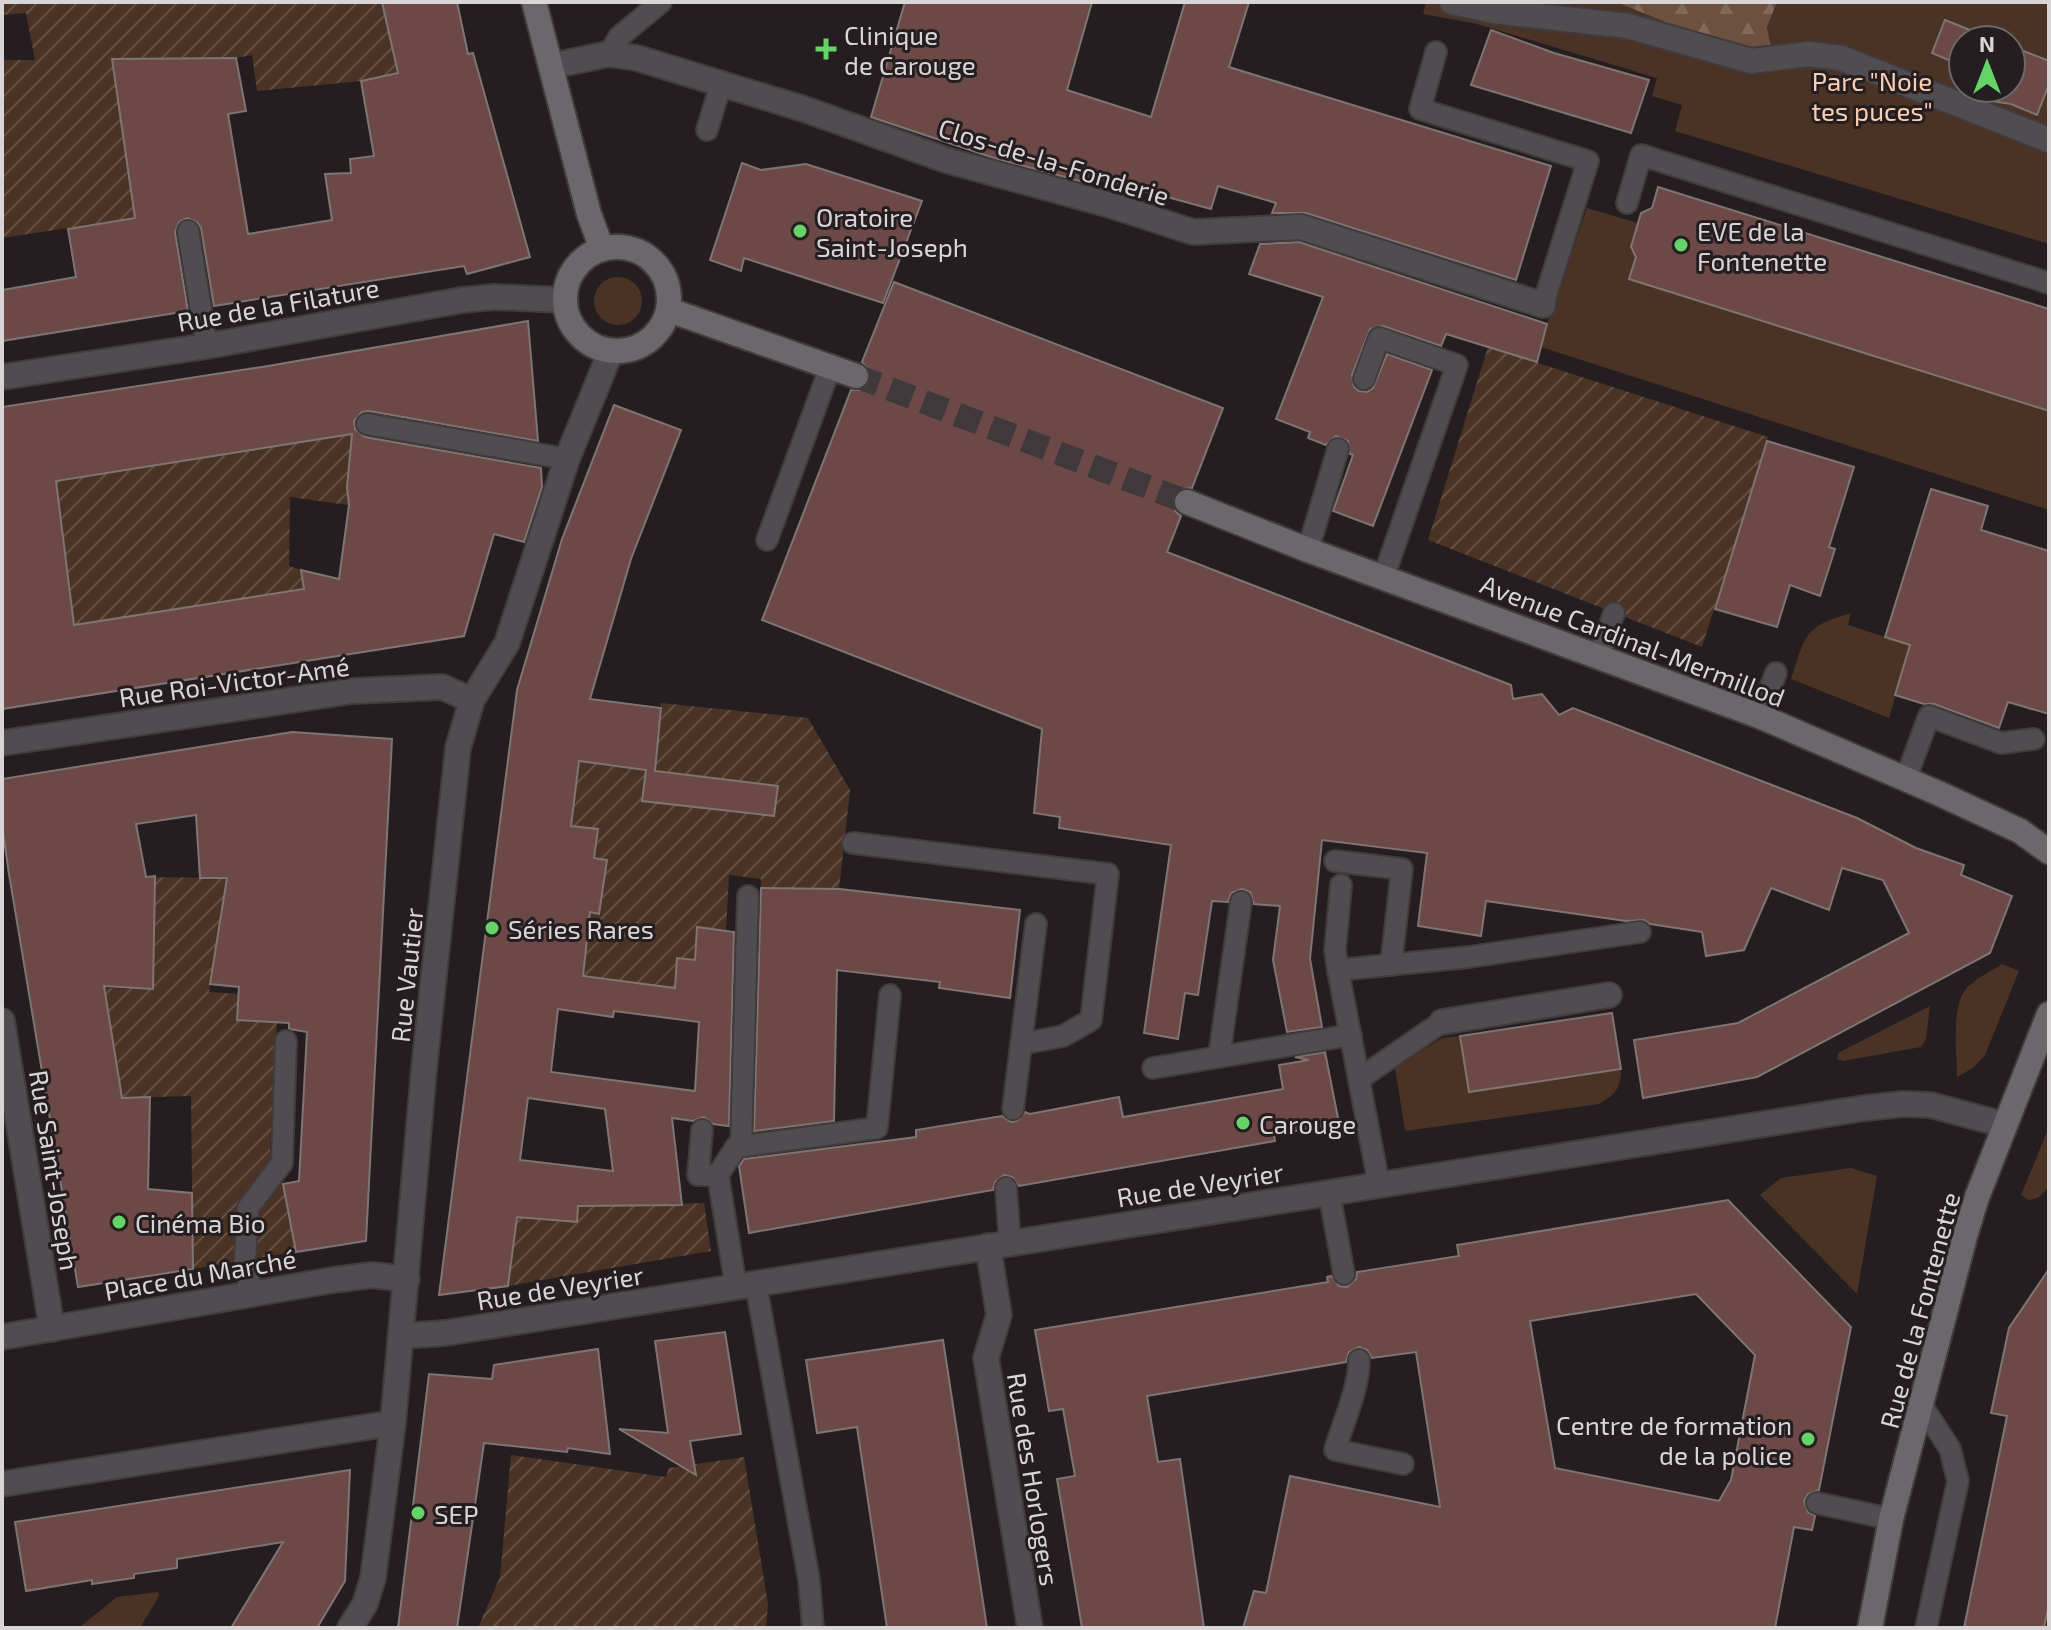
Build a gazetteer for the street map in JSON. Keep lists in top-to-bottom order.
{
  "streets": {
    "street": [
      "Clos-de-la-Fonderie",
      "Rue de la Filature",
      "Avenue Cardinal-Mermillod",
      "Rue Roi-Victor-Amé",
      "Rue Vautier",
      "Rue Saint-Joseph",
      "Rue de Veyrier",
      "Place du Marché",
      "Rue de la Fontenette",
      "Rue des Horlogers"
    ]
  },
  "crossings": [
    ["Rue de la Filature", "Rue Vautier"],
    ["Rue Roi-Victor-Amé", "Rue Vautier"],
    ["Rue Vautier", "Rue de Veyrier"],
    ["Rue Vautier", "Place du Marché"],
    ["Rue Saint-Joseph", "Place du Marché"],
    ["Rue de Veyrier", "Rue de la Fontenette"],
    ["Rue de Veyrier", "Rue des Horlogers"]
  ],
  "parks": ["Parc \"Noie tes puces\""],
  "places": {
    "health": ["Clinique de Carouge"],
    "other": [
      "Oratoire Saint-Joseph",
      "EVE de la Fontenette",
      "Séries Rares",
      "Carouge",
      "Cinéma Bio",
      "Centre de formation de la police",
      "SEP"
    ]
  },
  "north": "top"
}
